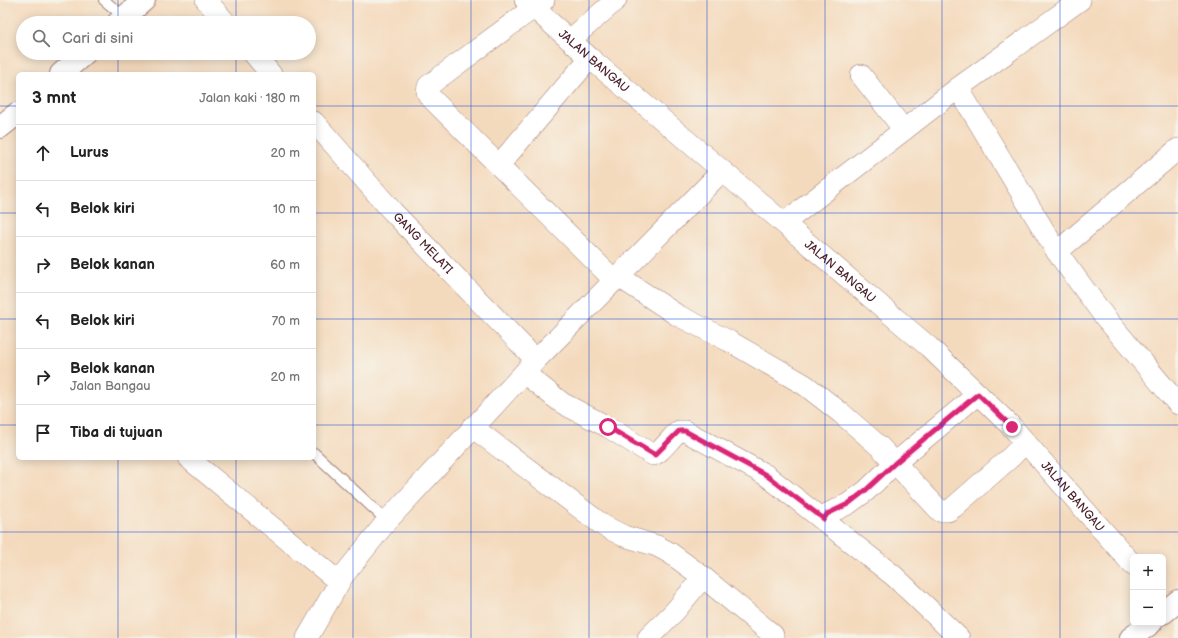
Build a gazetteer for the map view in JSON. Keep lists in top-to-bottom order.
{
  "streets": {
    "street": ["JALAN BANGAU", "GANG MELATI"]
  },
  "page": {
    "search": "Cari di sini",
    "heading": ["3 mnt", "Jalan kaki · 180 m"],
    "list": [
      ["Lurus", "20 m"],
      ["Belok kiri", "10 m"],
      ["Belok kanan", "60 m"],
      ["Belok kiri", "70 m"],
      ["Belok kanan", "Jalan Bangau", "20 m"],
      "Tiba di tujuan"
    ],
    "map_buttons": ["+", "−"]
  }
}
